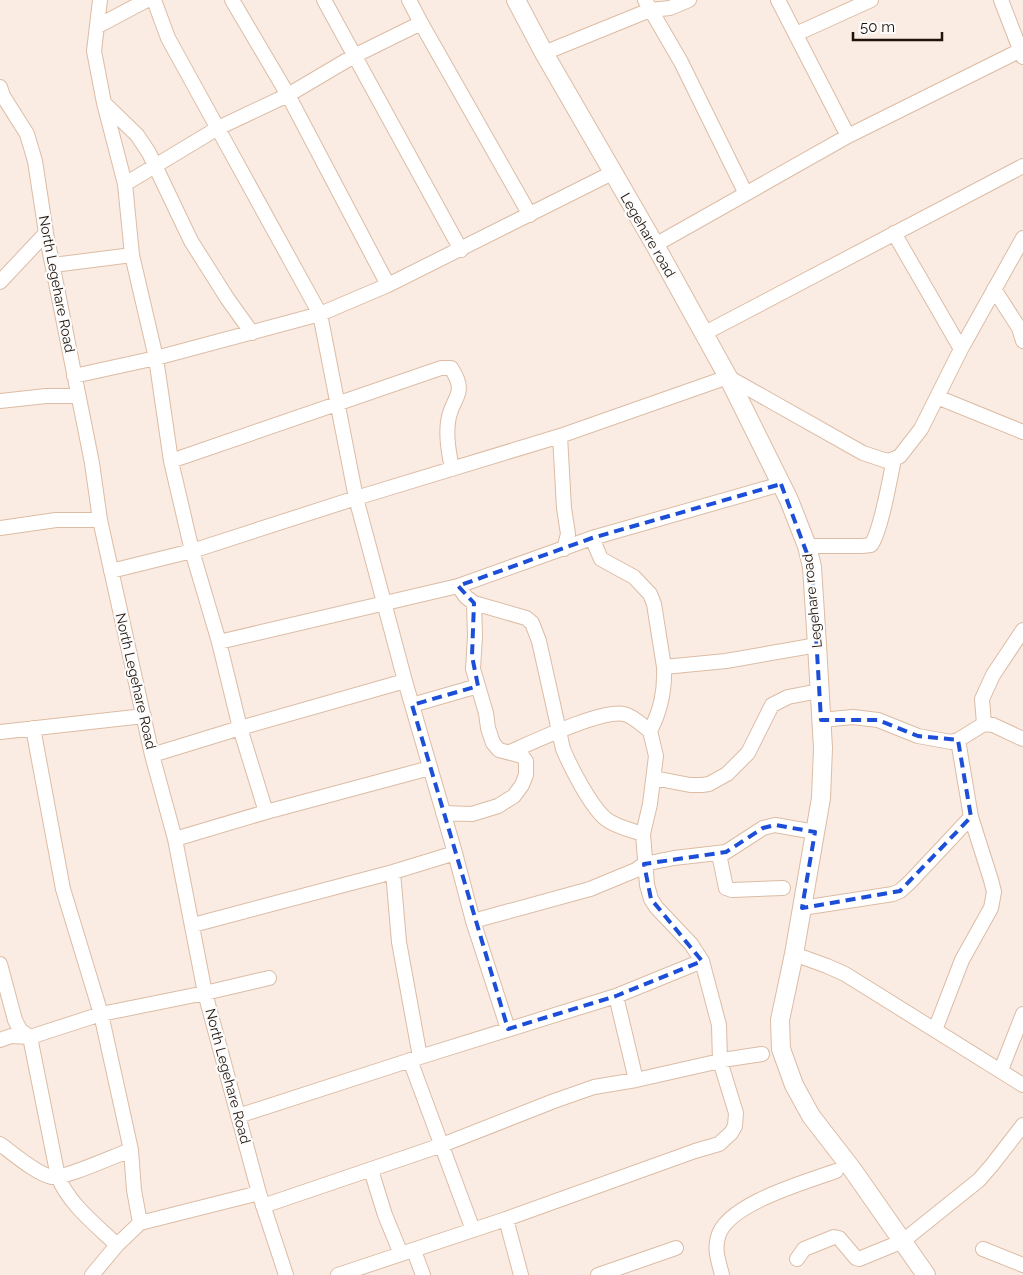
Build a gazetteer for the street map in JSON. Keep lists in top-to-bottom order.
{
  "streets": {
    "main road": ["Legehare road"],
    "street": ["North Legehare Road"]
  },
  "scale_bar": "50 m"
}
